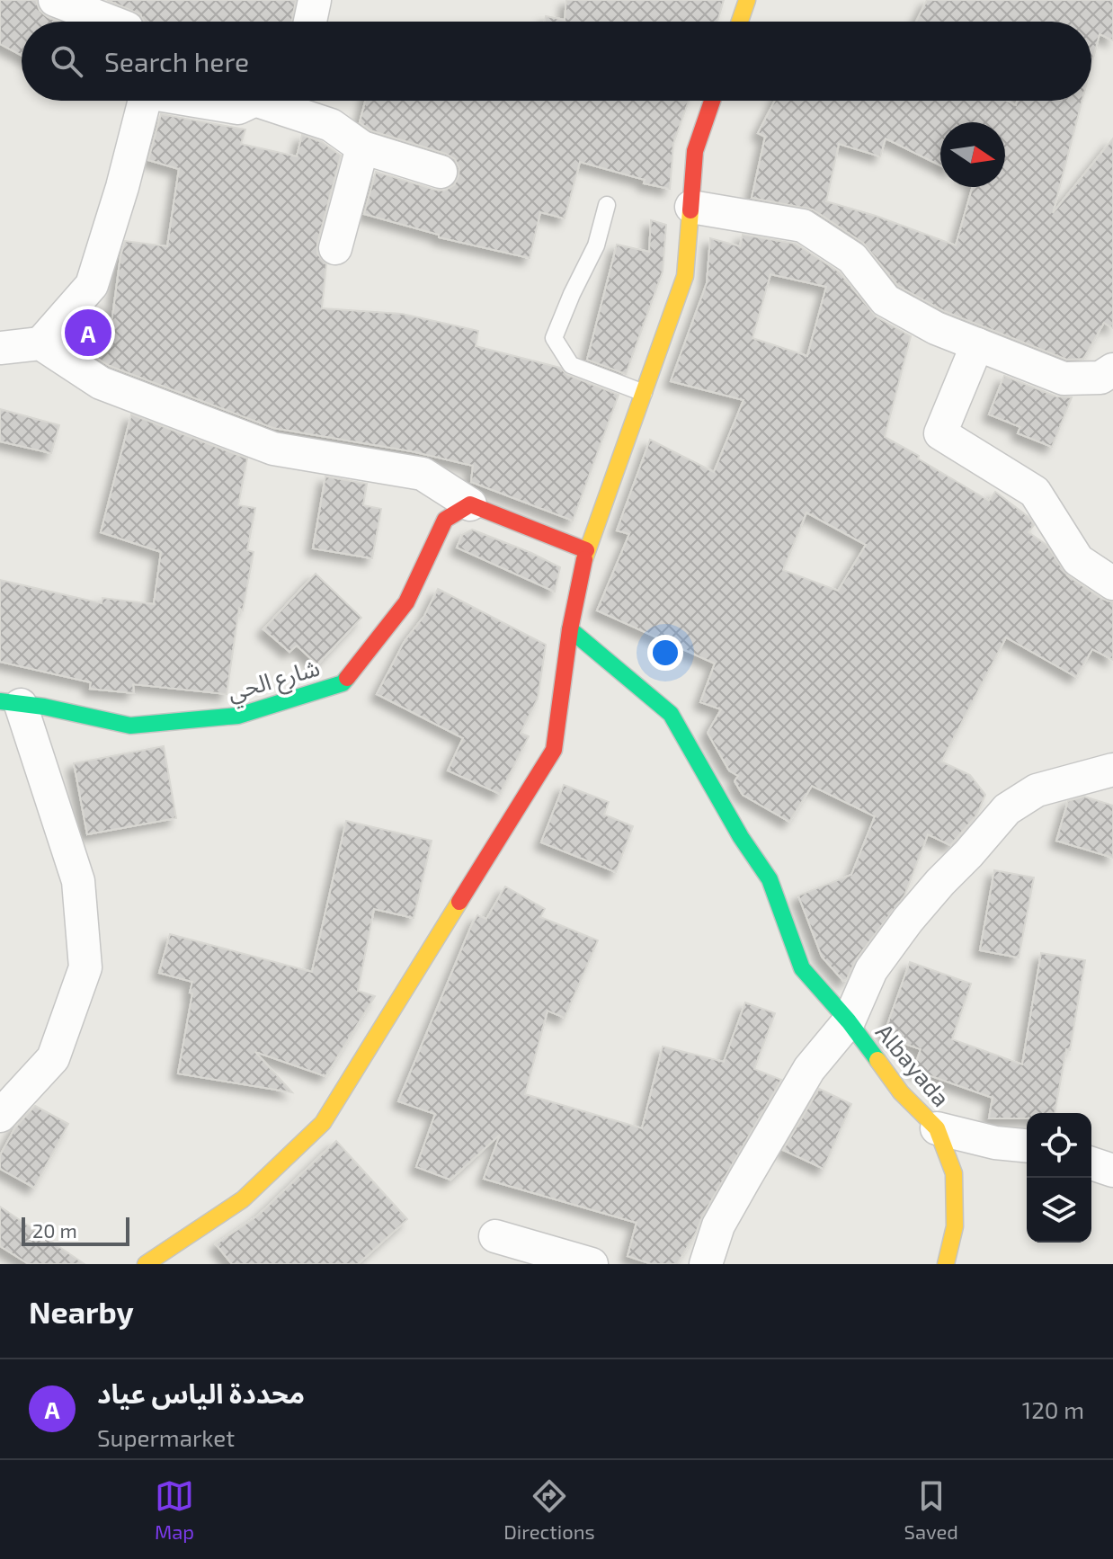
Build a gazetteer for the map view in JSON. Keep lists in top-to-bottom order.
{
  "streets": {
    "street": ["شارع الحي", "Albayada"]
  },
  "scale_bar": "20 m",
  "north": "right",
  "page": {
    "search": "Search here",
    "pins": "A",
    "scale": "20 m",
    "heading": "Nearby",
    "list": [
      {
        "mark": "A",
        "name": "محددة الياس عياد",
        "note": "Supermarket",
        "value": "120 m"
      }
    ],
    "nav": ["Map", "Directions", "Saved"]
  }
}
